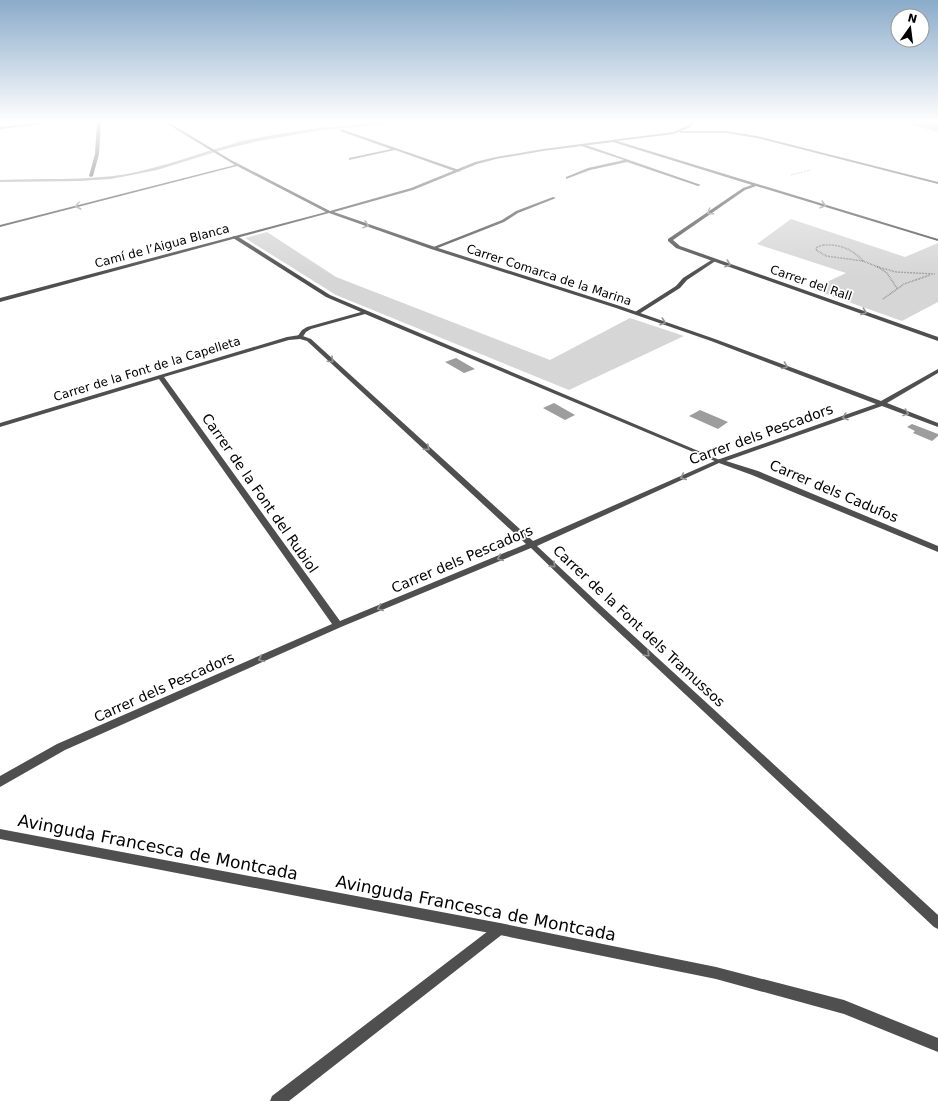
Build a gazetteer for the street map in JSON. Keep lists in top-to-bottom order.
{
  "streets": {
    "street": [
      "Camí de l’Aigua Blanca",
      "Carrer Comarca de la Marina",
      "Carrer del Rall",
      "Carrer de la Font de la Capelleta",
      "Carrer dels Pescadors",
      "Carrer dels Cadufos",
      "Carrer de la Font del Rubiol",
      "Carrer de la Font dels Tramussos",
      "Avinguda Francesca de Montcada"
    ]
  },
  "crossings": [
    ["Camí de l’Aigua Blanca", "Carrer Comarca de la Marina"],
    ["Camí de l’Aigua Blanca", "Carrer dels Cadufos"],
    ["Carrer Comarca de la Marina", "Carrer dels Pescadors"],
    ["Carrer de la Font de la Capelleta", "Carrer de la Font del Rubiol"],
    ["Carrer de la Font de la Capelleta", "Carrer de la Font dels Tramussos"],
    ["Carrer dels Pescadors", "Carrer dels Cadufos"],
    ["Carrer dels Pescadors", "Carrer de la Font del Rubiol"],
    ["Carrer dels Pescadors", "Carrer de la Font dels Tramussos"]
  ],
  "one_way": ["Carrer Comarca de la Marina", "Carrer dels Pescadors", "Carrer de la Font dels Tramussos"],
  "north": "top"
}
